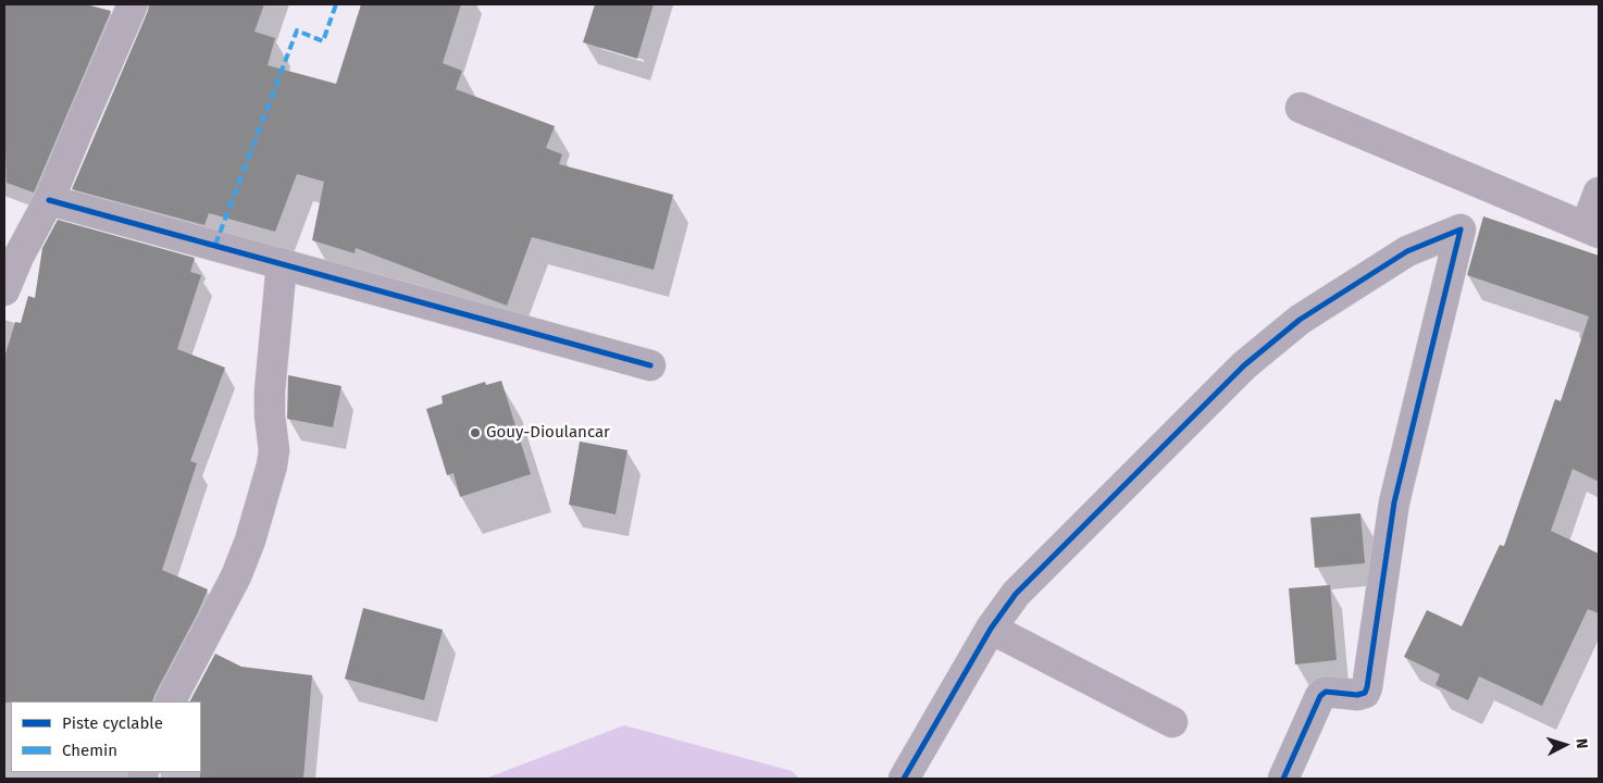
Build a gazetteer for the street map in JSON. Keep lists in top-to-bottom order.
{
  "places": ["Gouy-Dioulancar"],
  "legend": ["Piste cyclable", "Chemin"],
  "north": "right"
}
